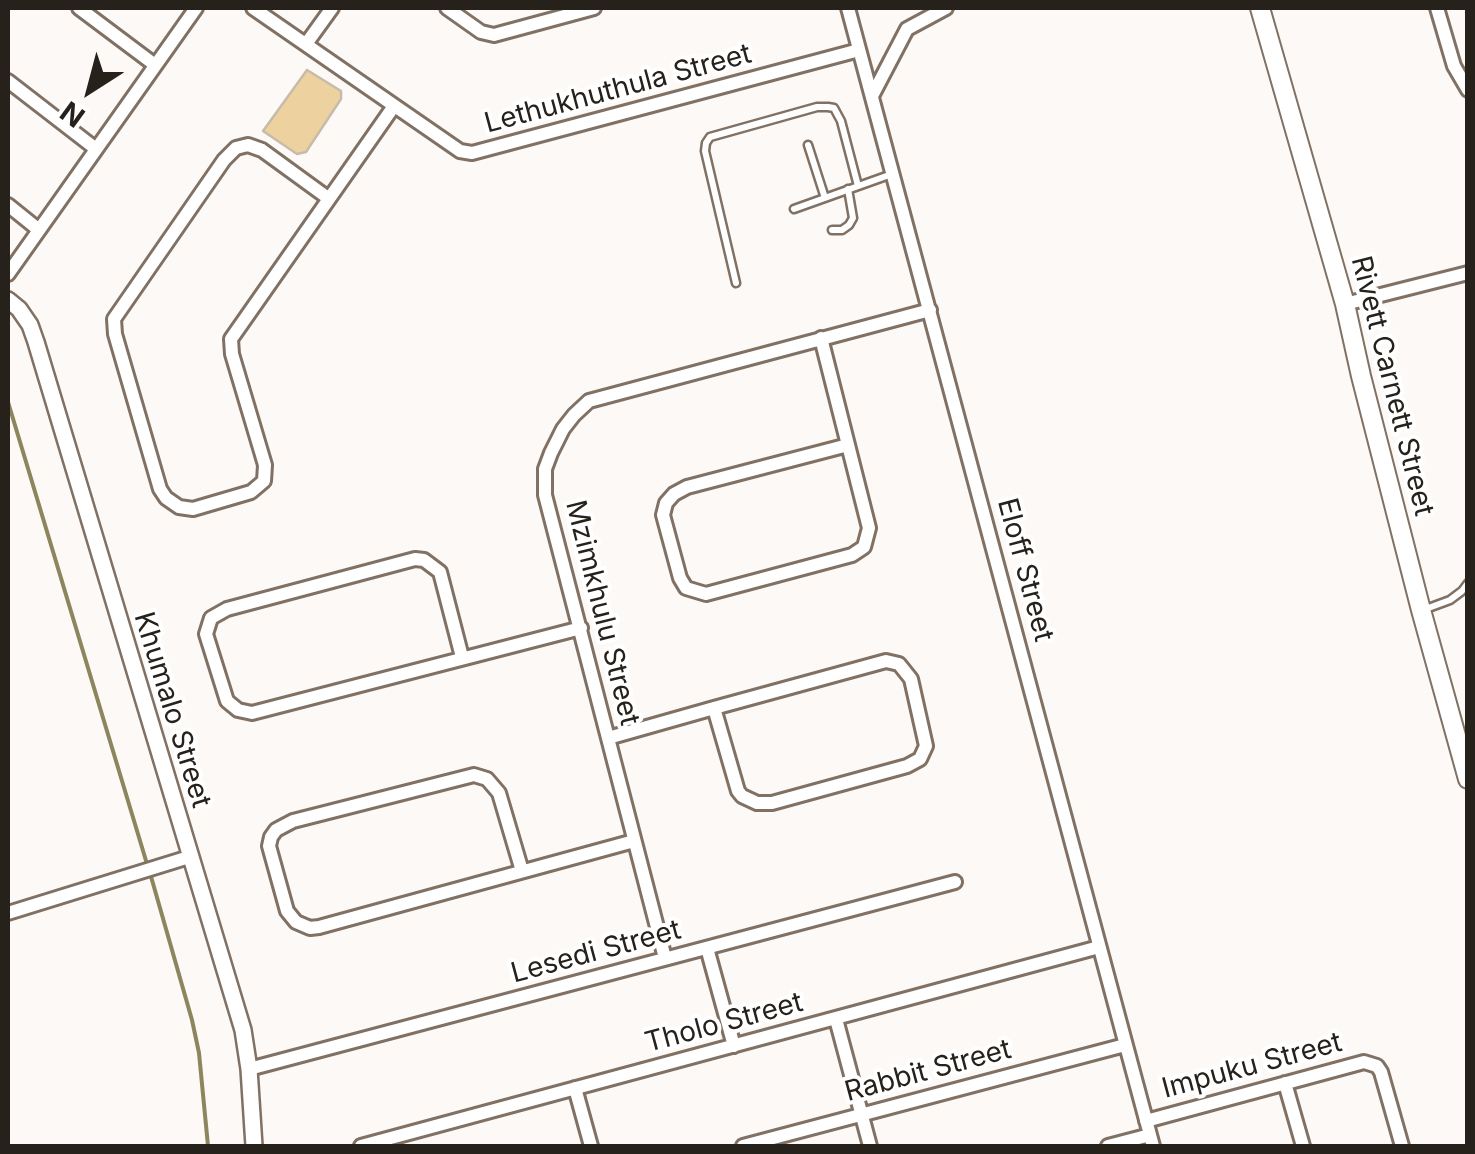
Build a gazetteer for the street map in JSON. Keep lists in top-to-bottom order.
{
  "streets": {
    "main road": ["Rivett Carnett Street"],
    "street": [
      "Lethukhuthula Street",
      "Eloff Street",
      "Mzimkhulu Street",
      "Khumalo Street",
      "Lesedi Street",
      "Tholo Street",
      "Impuku Street",
      "Rabbit Street"
    ]
  },
  "crossings": [
    ["Lethukhuthula Street", "Eloff Street"],
    ["Eloff Street", "Mzimkhulu Street"],
    ["Eloff Street", "Tholo Street"],
    ["Eloff Street", "Impuku Street"],
    ["Eloff Street", "Rabbit Street"],
    ["Mzimkhulu Street", "Lesedi Street"],
    ["Khumalo Street", "Lesedi Street"]
  ],
  "north": "bottom left"
}
